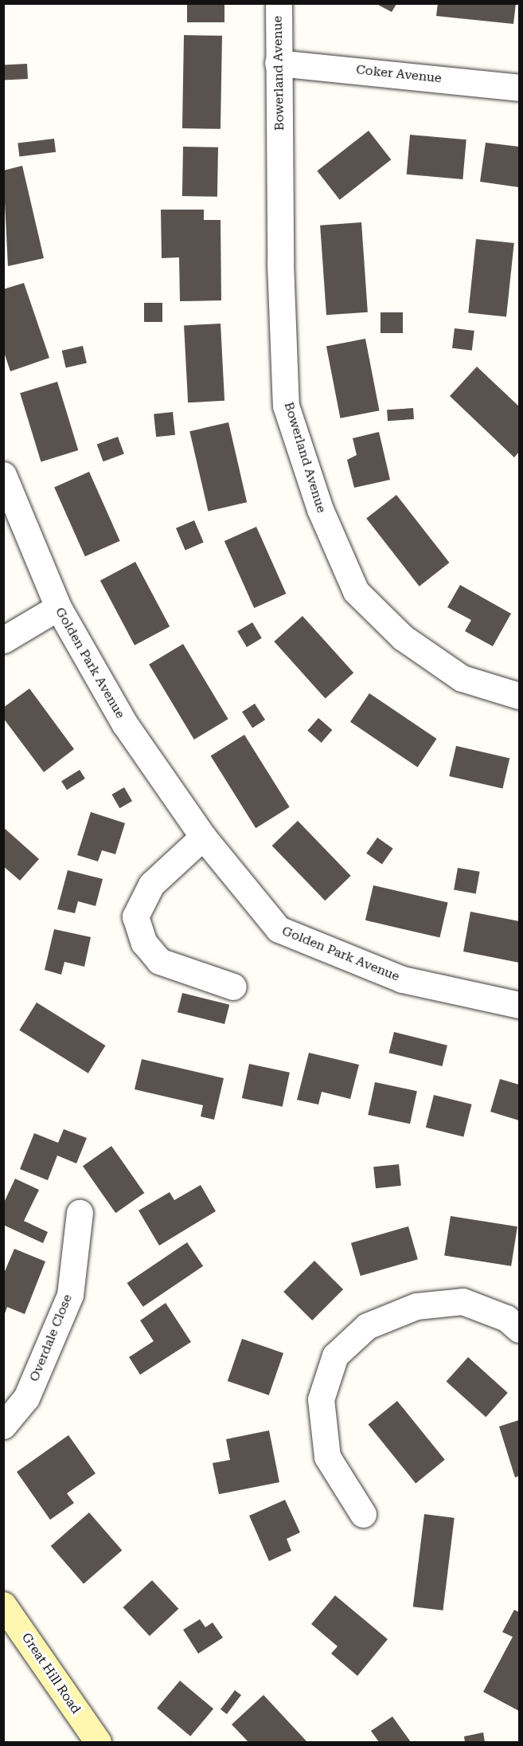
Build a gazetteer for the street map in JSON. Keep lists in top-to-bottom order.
{
  "streets": {
    "street": [
      "Bowerland Avenue",
      "Coker Avenue",
      "Golden Park Avenue",
      "Overdale Close",
      "Great Hill Road"
    ]
  },
  "crossings": [
    ["Bowerland Avenue", "Coker Avenue"]
  ]
}
